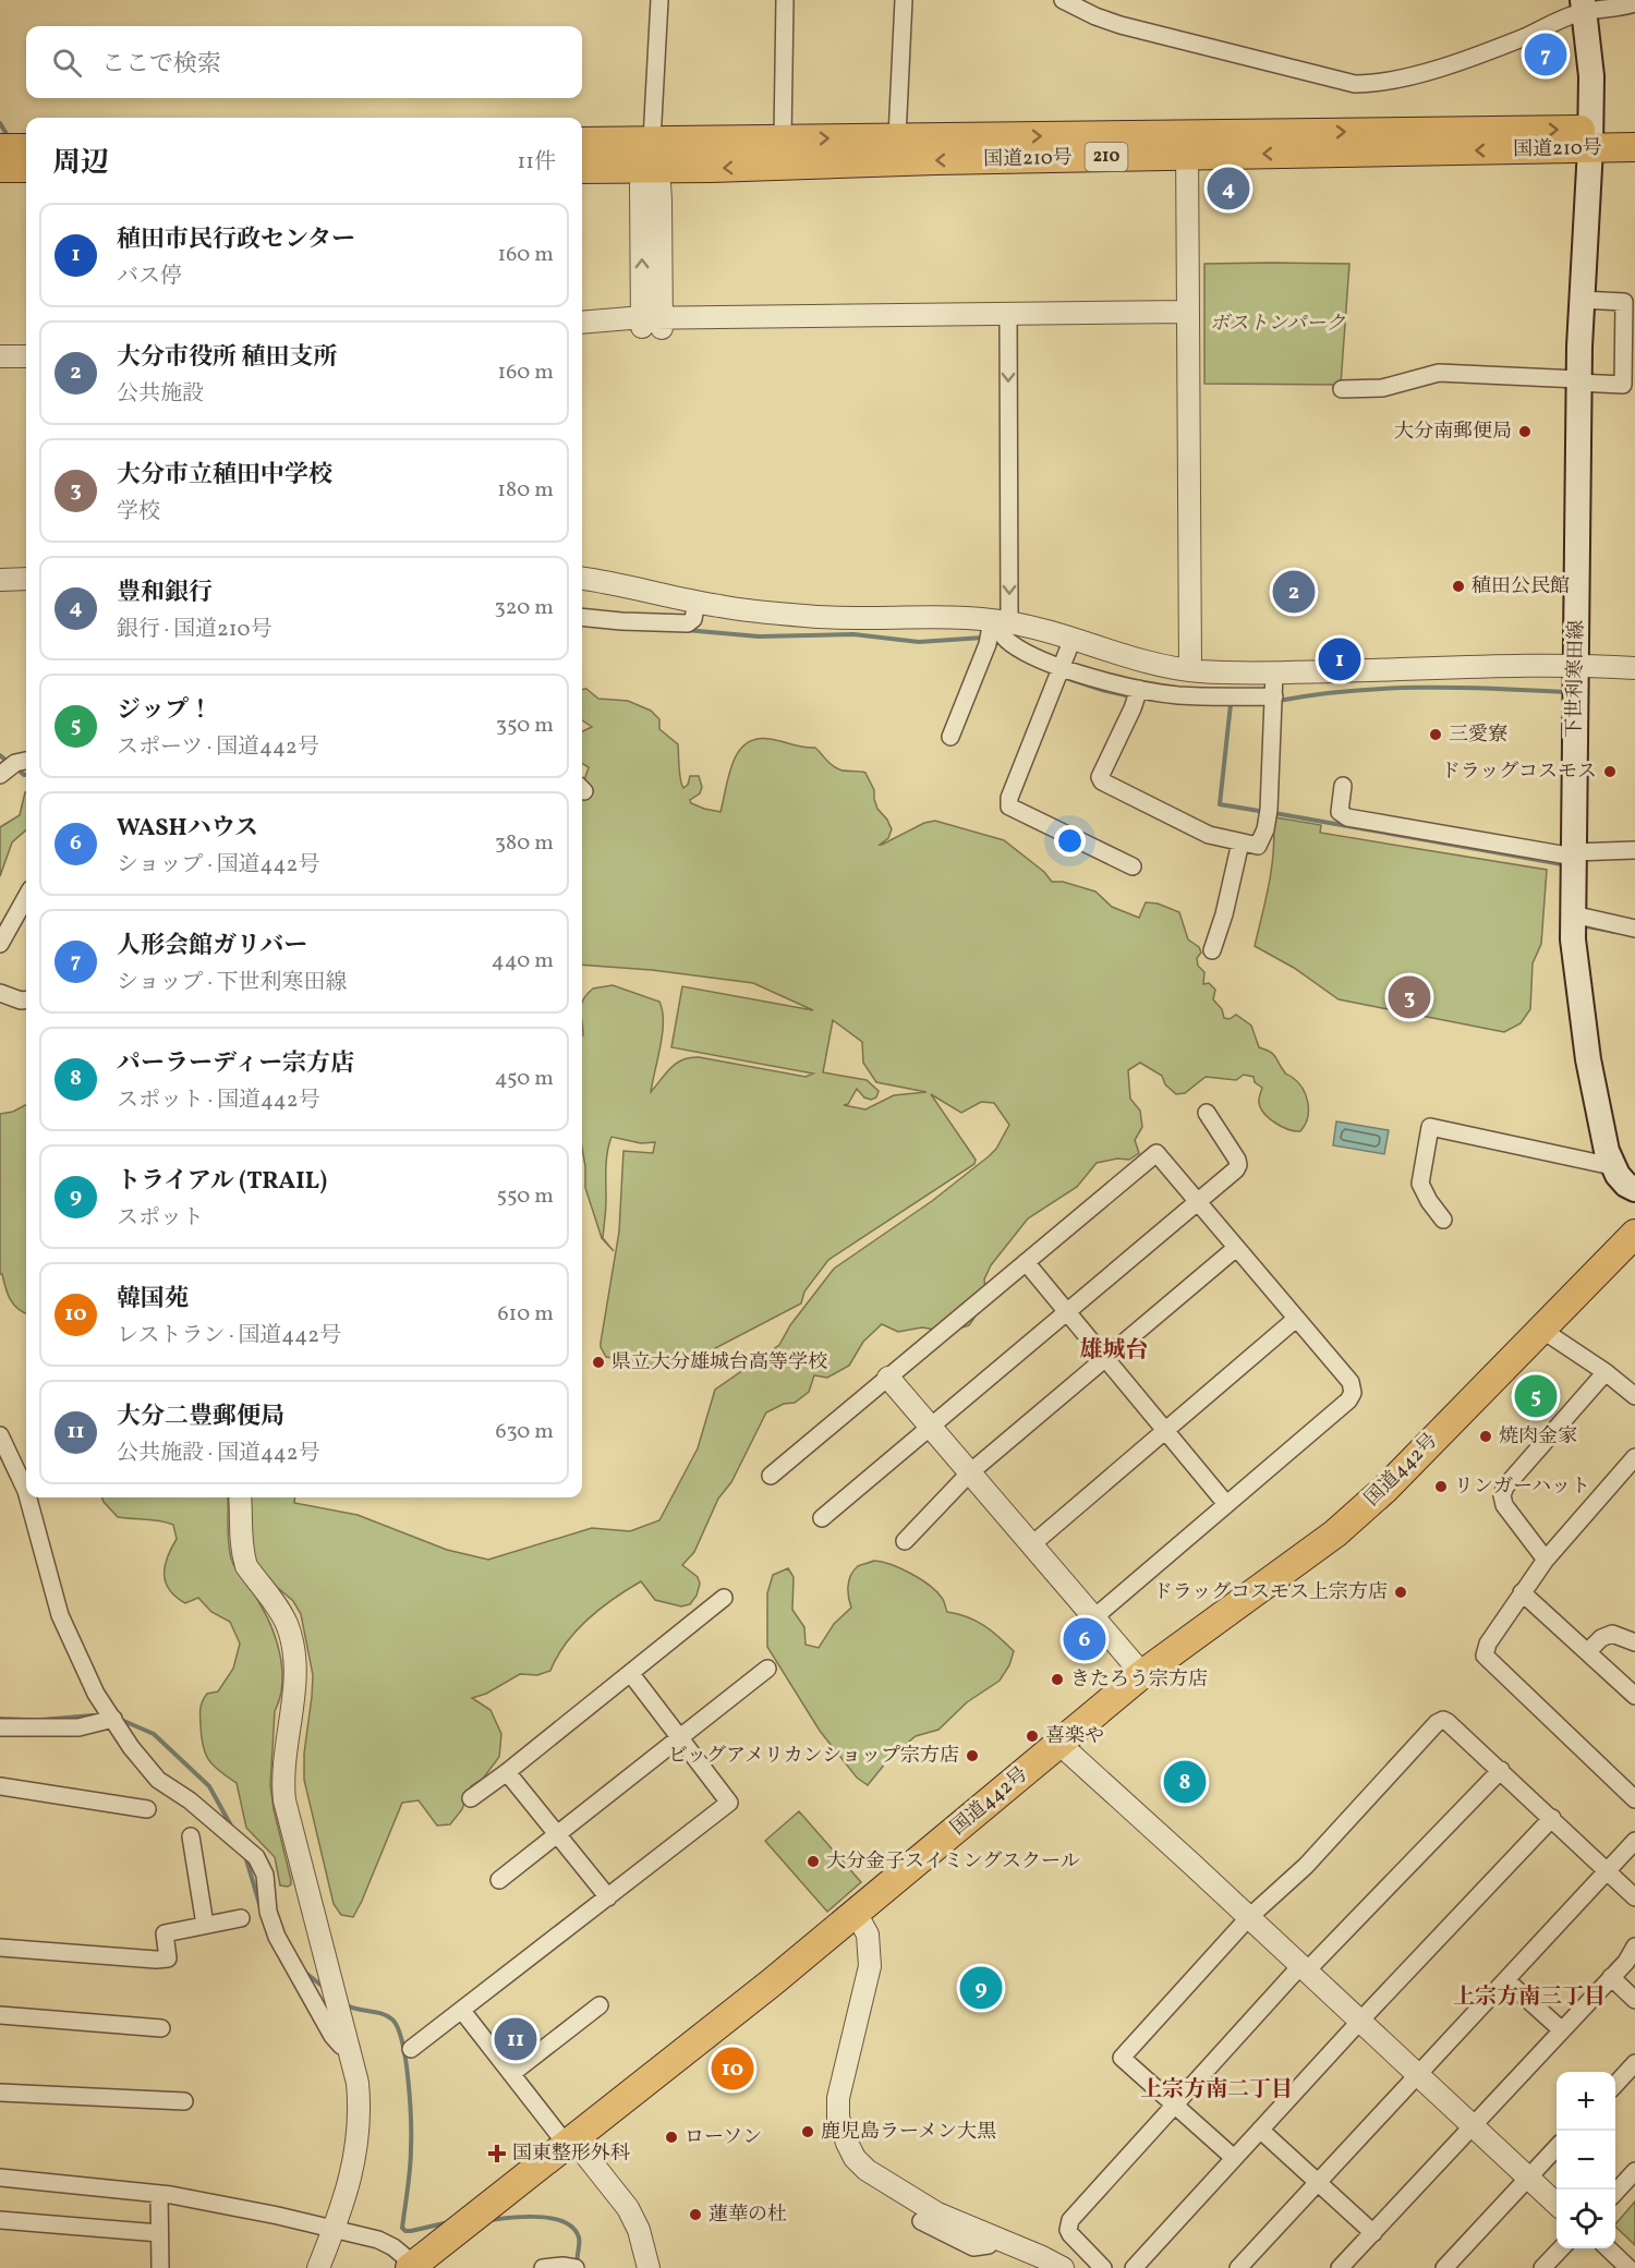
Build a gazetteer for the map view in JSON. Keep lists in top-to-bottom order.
{
  "streets": {
    "highway": ["国道210号", "210", "国道442号"],
    "main road": ["下世利寒田線"]
  },
  "crossings": [
    ["国道210号", "下世利寒田線"]
  ],
  "districts": ["雄城台", "上宗方南三丁目", "上宗方南二丁目"],
  "parks": ["ボストンパーク"],
  "places": {
    "other": [
      "大分南郵便局",
      "稙田公民館",
      "三愛寮",
      "ドラッグコスモス",
      "県立大分雄城台高等学校",
      "焼肉金家",
      "リンガーハット",
      "ドラッグコスモス上宗方店",
      "きたろう宗方店",
      "喜楽や",
      "ビッグアメリカンショップ宗方店",
      "大分金子スイミングスクール",
      "鹿児島ラーメン大黒",
      "ローソン",
      "蓮華の杜"
    ],
    "health": ["国東整形外科"]
  },
  "page": {
    "search": "ここで検索",
    "pins": [
      "7",
      "4",
      "2",
      "1",
      "3",
      "5",
      "6",
      "8",
      "9",
      "11",
      "10"
    ],
    "heading": ["周辺", "11件"],
    "list": [
      {
        "mark": "1",
        "name": "稙田市民行政センター",
        "note": "バス停",
        "value": "160 m"
      },
      {
        "mark": "2",
        "name": "大分市役所 稙田支所",
        "note": "公共施設",
        "value": "160 m"
      },
      {
        "mark": "3",
        "name": "大分市立稙田中学校",
        "note": "学校",
        "value": "180 m"
      },
      {
        "mark": "4",
        "name": "豊和銀行",
        "note": "銀行 · 国道210号",
        "value": "320 m"
      },
      {
        "mark": "5",
        "name": "ジップ！",
        "note": "スポーツ · 国道442号",
        "value": "350 m"
      },
      {
        "mark": "6",
        "name": "WASHハウス",
        "note": "ショップ · 国道442号",
        "value": "380 m"
      },
      {
        "mark": "7",
        "name": "人形会館ガリバー",
        "note": "ショップ · 下世利寒田線",
        "value": "440 m"
      },
      {
        "mark": "8",
        "name": "パーラーディー宗方店",
        "note": "スポット · 国道442号",
        "value": "450 m"
      },
      {
        "mark": "9",
        "name": "トライアル (TRAIL)",
        "note": "スポット",
        "value": "550 m"
      },
      {
        "mark": "10",
        "name": "韓国苑",
        "note": "レストラン · 国道442号",
        "value": "610 m"
      },
      {
        "mark": "11",
        "name": "大分二豊郵便局",
        "note": "公共施設 · 国道442号",
        "value": "630 m"
      }
    ],
    "map_buttons": ["+", "−"]
  }
}
